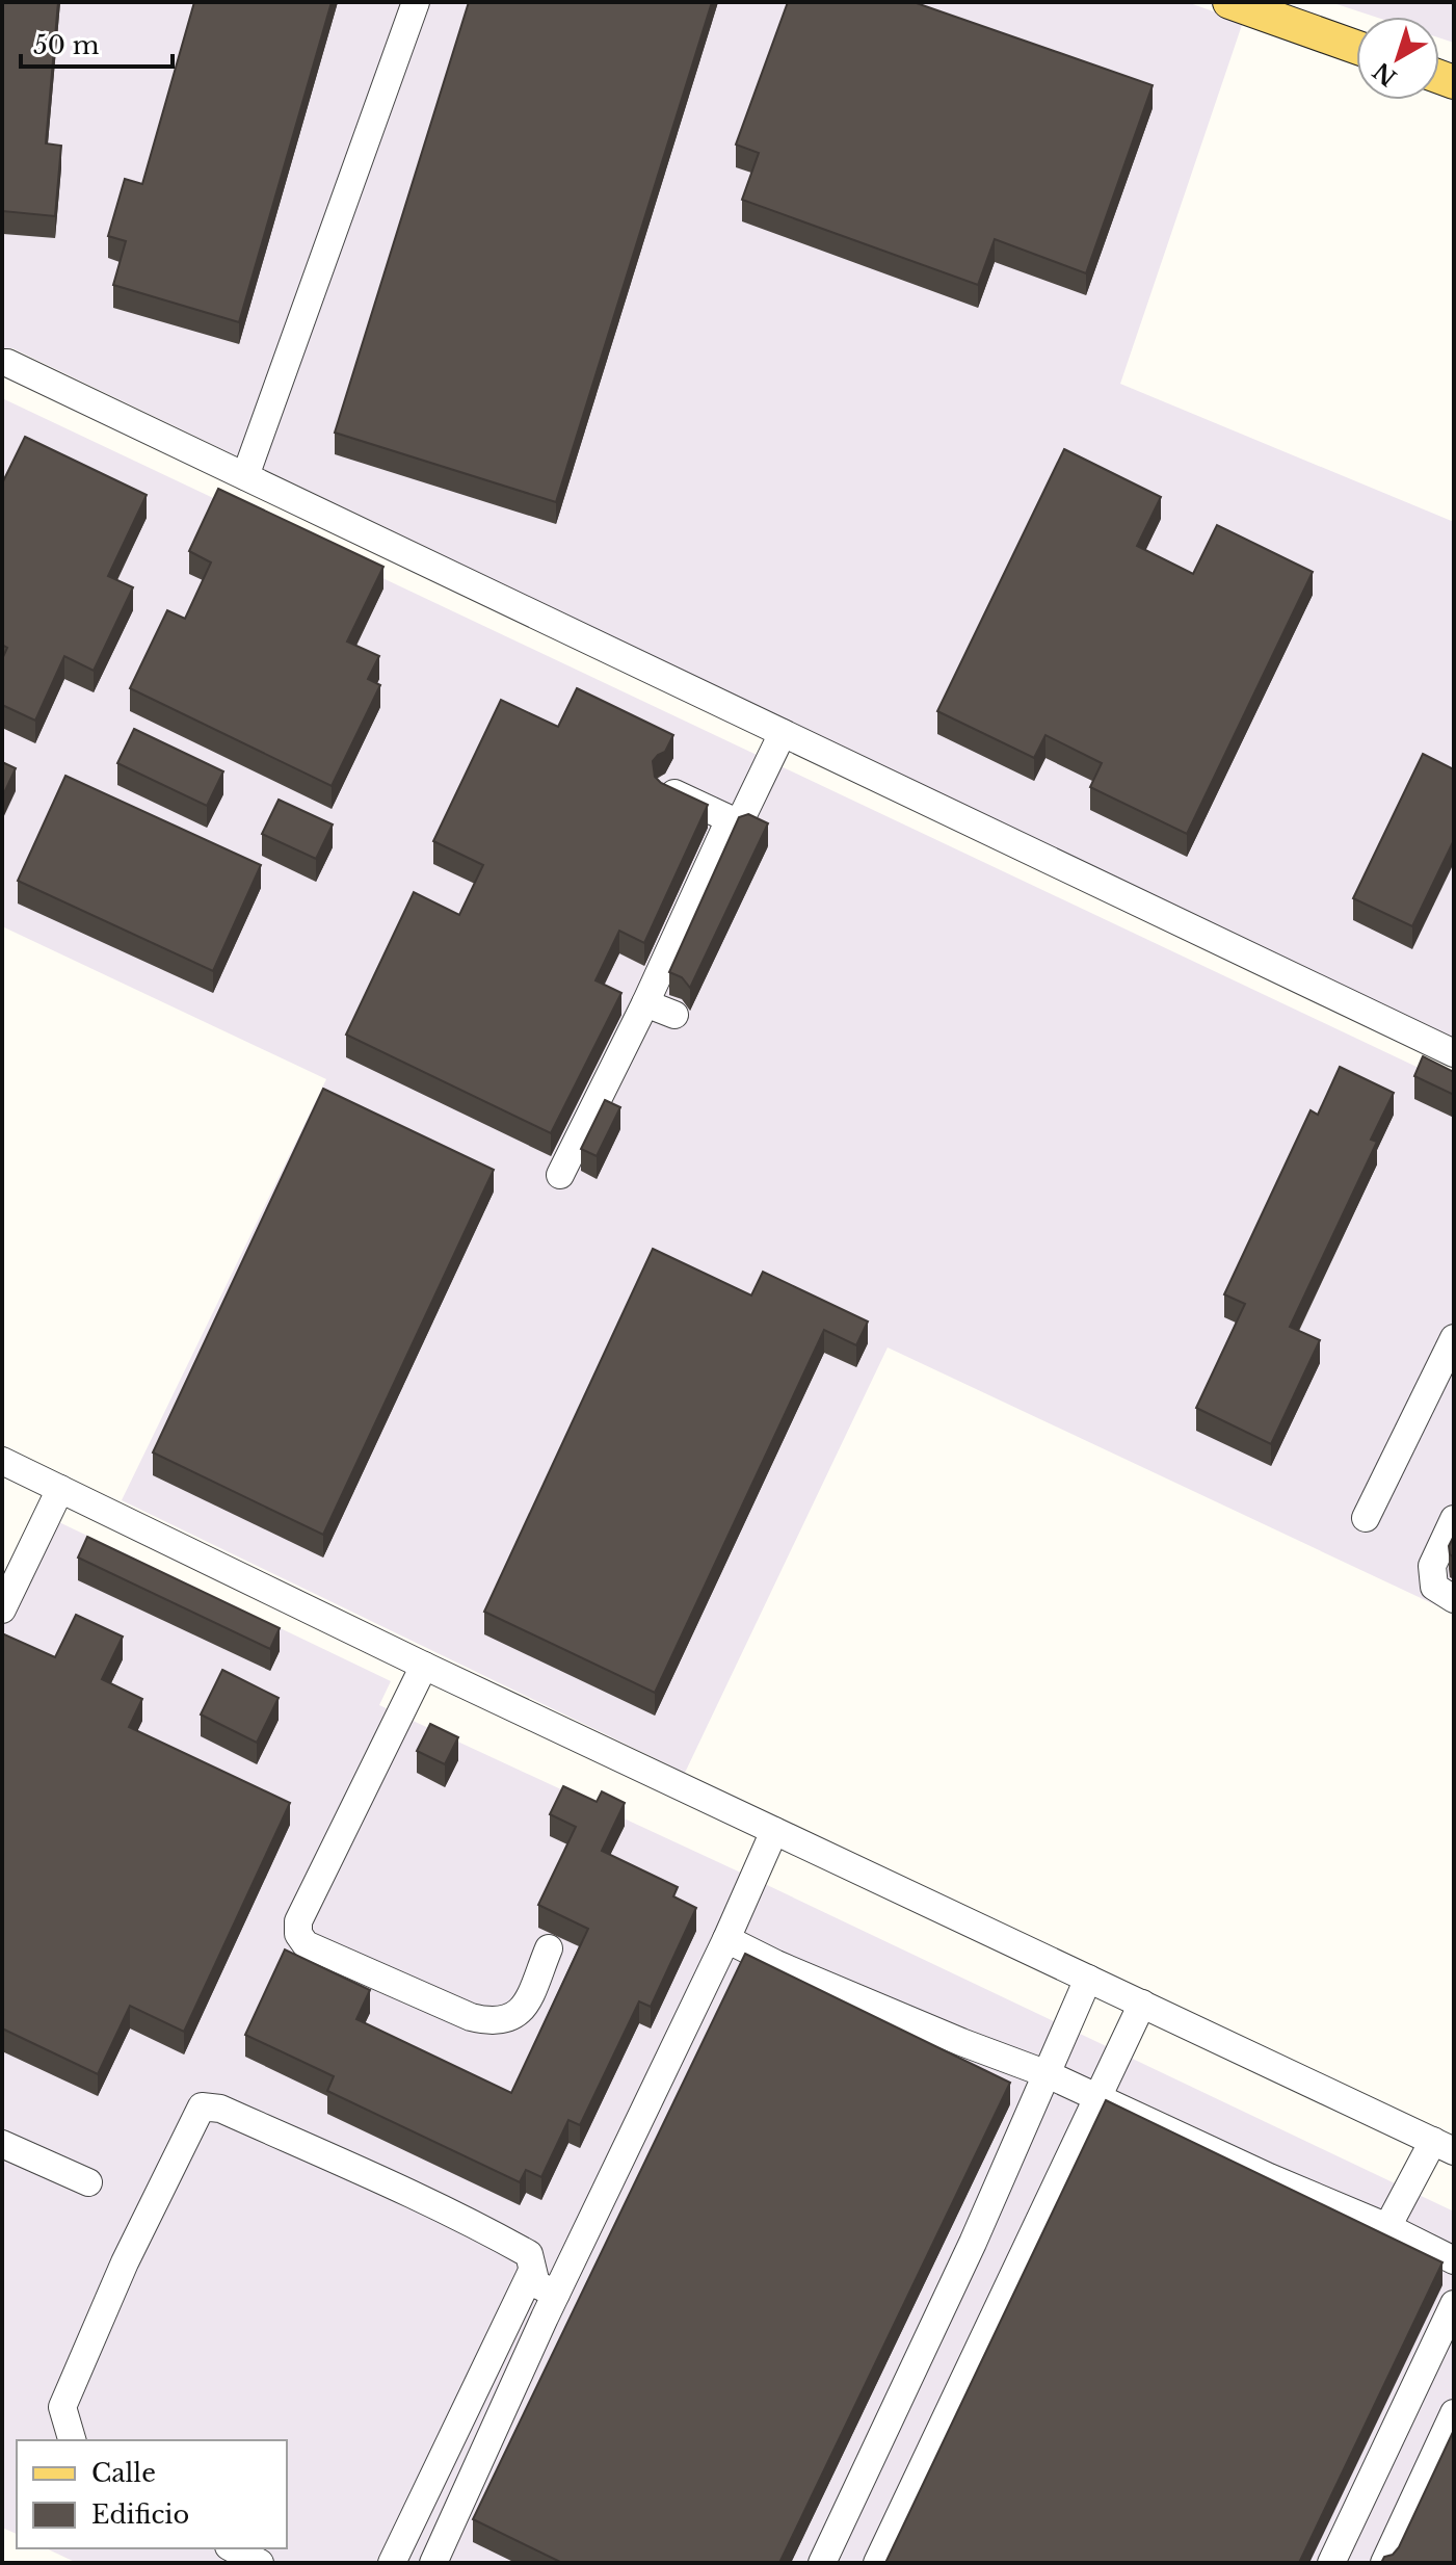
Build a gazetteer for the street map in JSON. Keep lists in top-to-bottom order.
{
  "legend": ["Calle", "Edificio"],
  "scale_bar": "50 m",
  "north": "bottom left"
}
